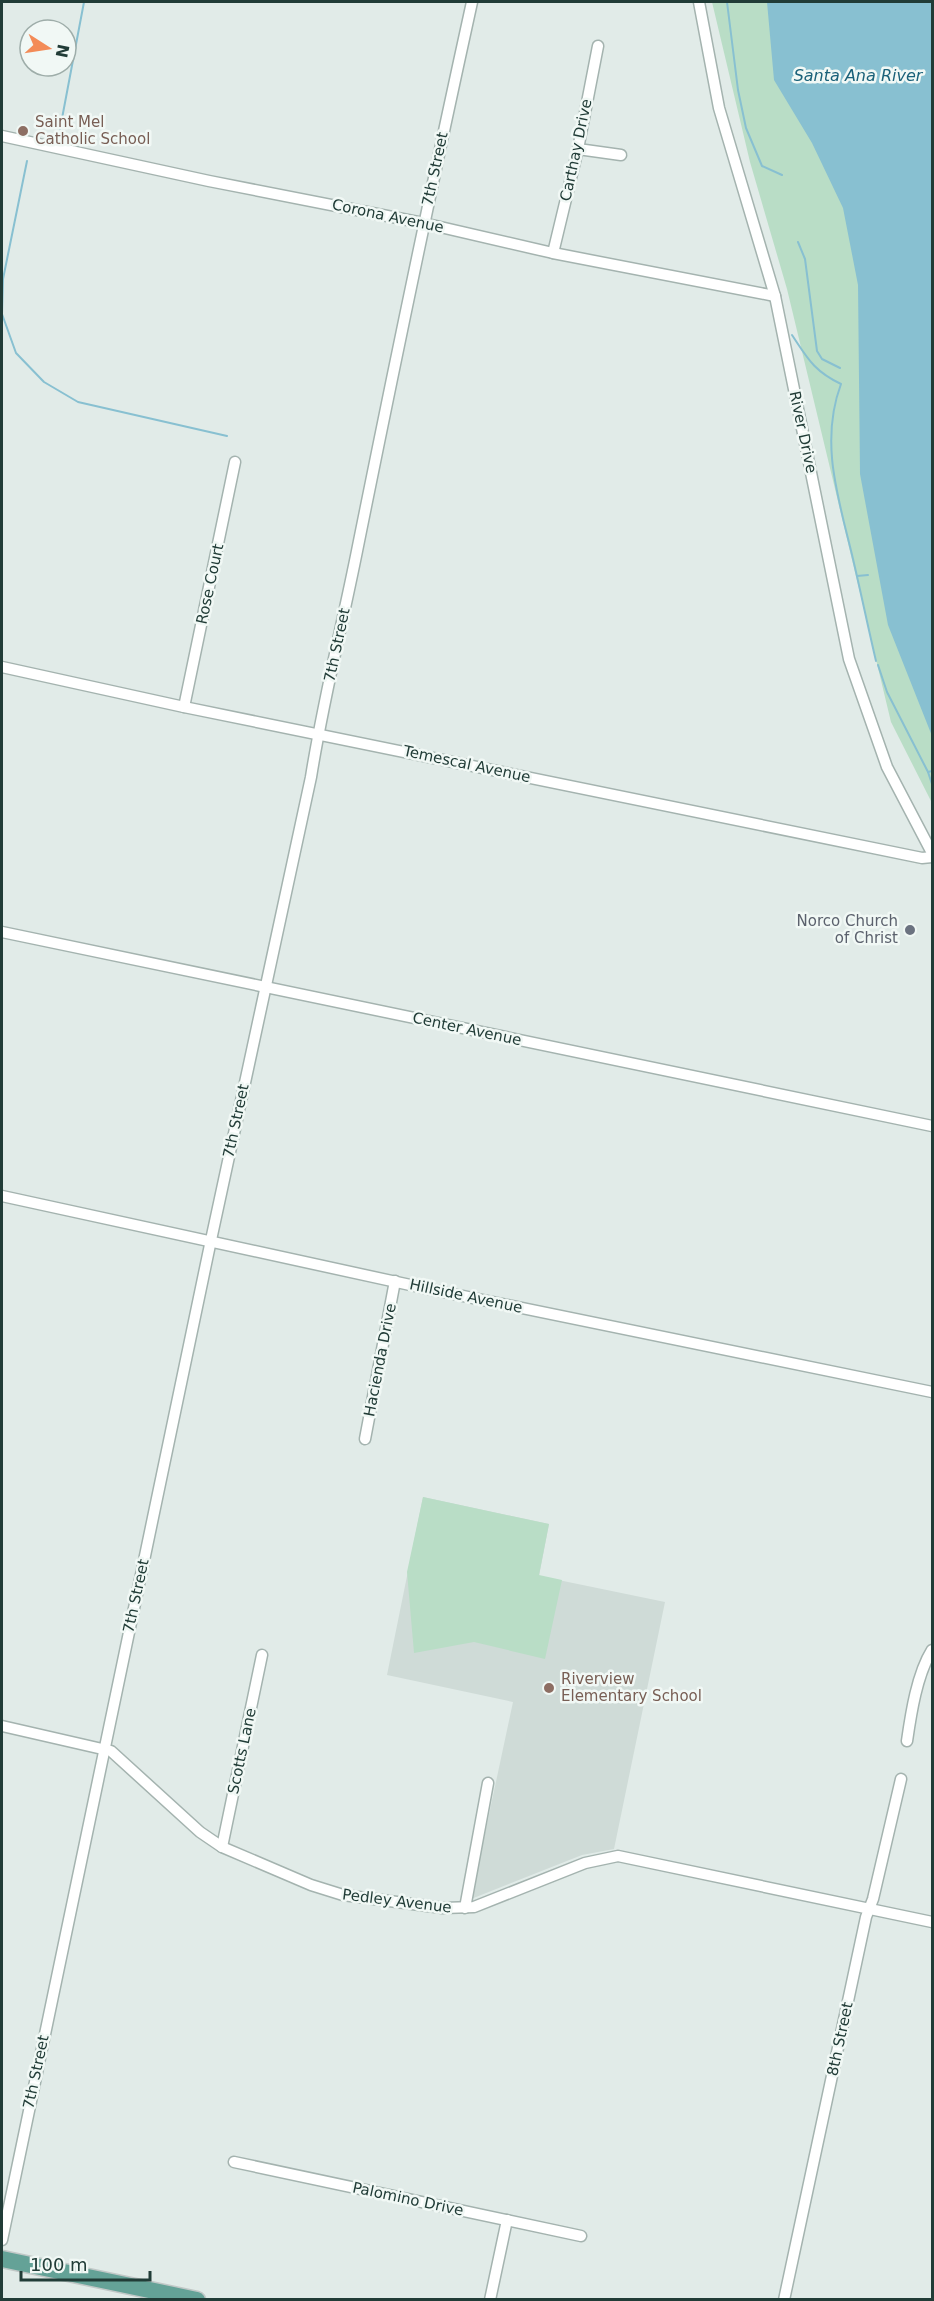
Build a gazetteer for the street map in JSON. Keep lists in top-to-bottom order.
{
  "streets": {
    "street": [
      "Carthay Drive",
      "7th Street",
      "Corona Avenue",
      "River Drive",
      "Rose Court",
      "Temescal Avenue",
      "Center Avenue",
      "Hillside Avenue",
      "Hacienda Drive",
      "Scotts Lane",
      "Pedley Avenue",
      "8th Street",
      "Palomino Drive"
    ]
  },
  "crossings": [
    ["Carthay Drive", "Corona Avenue"],
    ["7th Street", "Corona Avenue"],
    ["7th Street", "Temescal Avenue"],
    ["7th Street", "Center Avenue"],
    ["7th Street", "Hillside Avenue"],
    ["7th Street", "Pedley Avenue"],
    ["Corona Avenue", "River Drive"],
    ["River Drive", "Temescal Avenue"],
    ["Rose Court", "Temescal Avenue"],
    ["Hillside Avenue", "Hacienda Drive"],
    ["Scotts Lane", "Pedley Avenue"],
    ["Pedley Avenue", "8th Street"]
  ],
  "water": ["Santa Ana River"],
  "places": ["Saint Mel Catholic School", "Norco Church of Christ", "Riverview Elementary School"],
  "scale_bar": "100 m",
  "north": "right"
}
